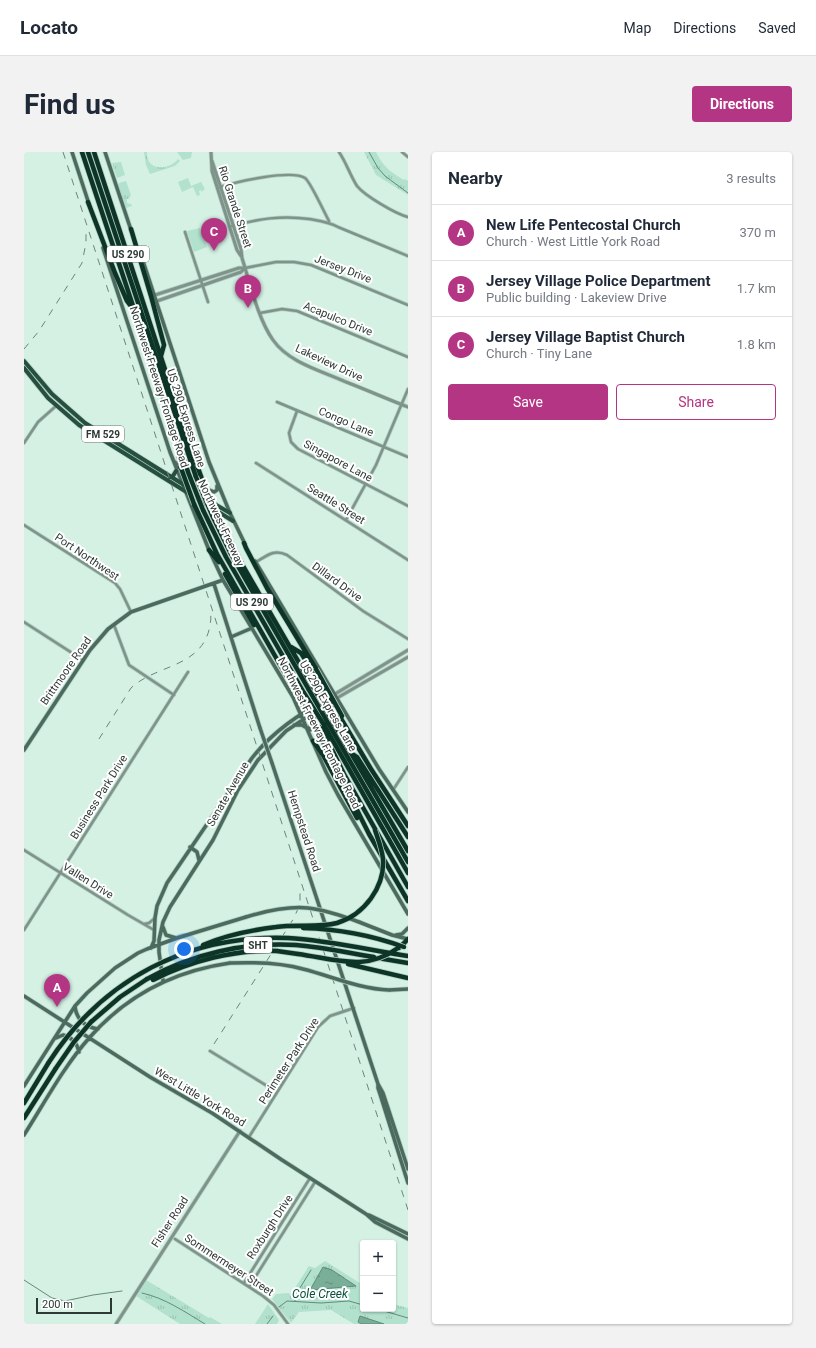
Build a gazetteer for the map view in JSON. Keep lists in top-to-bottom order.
{
  "streets": {
    "highway": [
      "US 290",
      "US 290 Express Lane",
      "Northwest Freeway",
      "SHT"
    ],
    "main road": [
      "Northwest Freeway Frontage Road",
      "FM 529",
      "Brittmoore Road",
      "Senate Avenue",
      "Hempstead Road",
      "West Little York Road"
    ],
    "street": [
      "Rio Grande Street",
      "Jersey Drive",
      "Acapulco Drive",
      "Lakeview Drive",
      "Congo Lane",
      "Singapore Lane",
      "Seattle Street",
      "Port Northwest",
      "Dillard Drive",
      "Business Park Drive",
      "Vallen Drive",
      "Perimeter Park Drive",
      "Fisher Road",
      "Roxburgh Drive",
      "Sommermeyer Street"
    ]
  },
  "crossings": [
    ["Rio Grande Street", "Jersey Drive"],
    ["Rio Grande Street", "Lakeview Drive"],
    ["Jersey Drive", "Lakeview Drive"],
    ["Acapulco Drive", "Lakeview Drive"],
    ["Northwest Freeway Frontage Road", "FM 529"],
    ["Northwest Freeway Frontage Road", "Brittmoore Road"],
    ["Northwest Freeway Frontage Road", "Senate Avenue"],
    ["US 290 Express Lane", "Northwest Freeway"],
    ["Congo Lane", "Singapore Lane"],
    ["Port Northwest", "Brittmoore Road"],
    ["Brittmoore Road", "Hempstead Road"],
    ["Senate Avenue", "Vallen Drive"],
    ["Business Park Drive", "Vallen Drive"],
    ["Hempstead Road", "Perimeter Park Drive"],
    ["Perimeter Park Drive", "West Little York Road"],
    ["West Little York Road", "Fisher Road"],
    ["West Little York Road", "Roxburgh Drive"],
    ["Roxburgh Drive", "Sommermeyer Street"]
  ],
  "water": ["Cole Creek"],
  "scale_bar": "200 m",
  "page": {
    "header": "Locato",
    "nav": ["Map", "Directions", "Saved"],
    "buttons": [
      "Directions",
      ["Save", "Share"]
    ],
    "title": "Find us",
    "heading": ["Nearby", "3 results"],
    "list": [
      {
        "mark": "A",
        "name": "New Life Pentecostal Church",
        "note": "Church · West Little York Road",
        "value": "370 m"
      },
      {
        "mark": "B",
        "name": "Jersey Village Police Department",
        "note": "Public building · Lakeview Drive",
        "value": "1.7 km"
      },
      {
        "mark": "C",
        "name": "Jersey Village Baptist Church",
        "note": "Church · Tiny Lane",
        "value": "1.8 km"
      }
    ],
    "pins": ["C", "B", "A"],
    "map_buttons": ["+", "−"],
    "scale": "200 m"
  }
}
